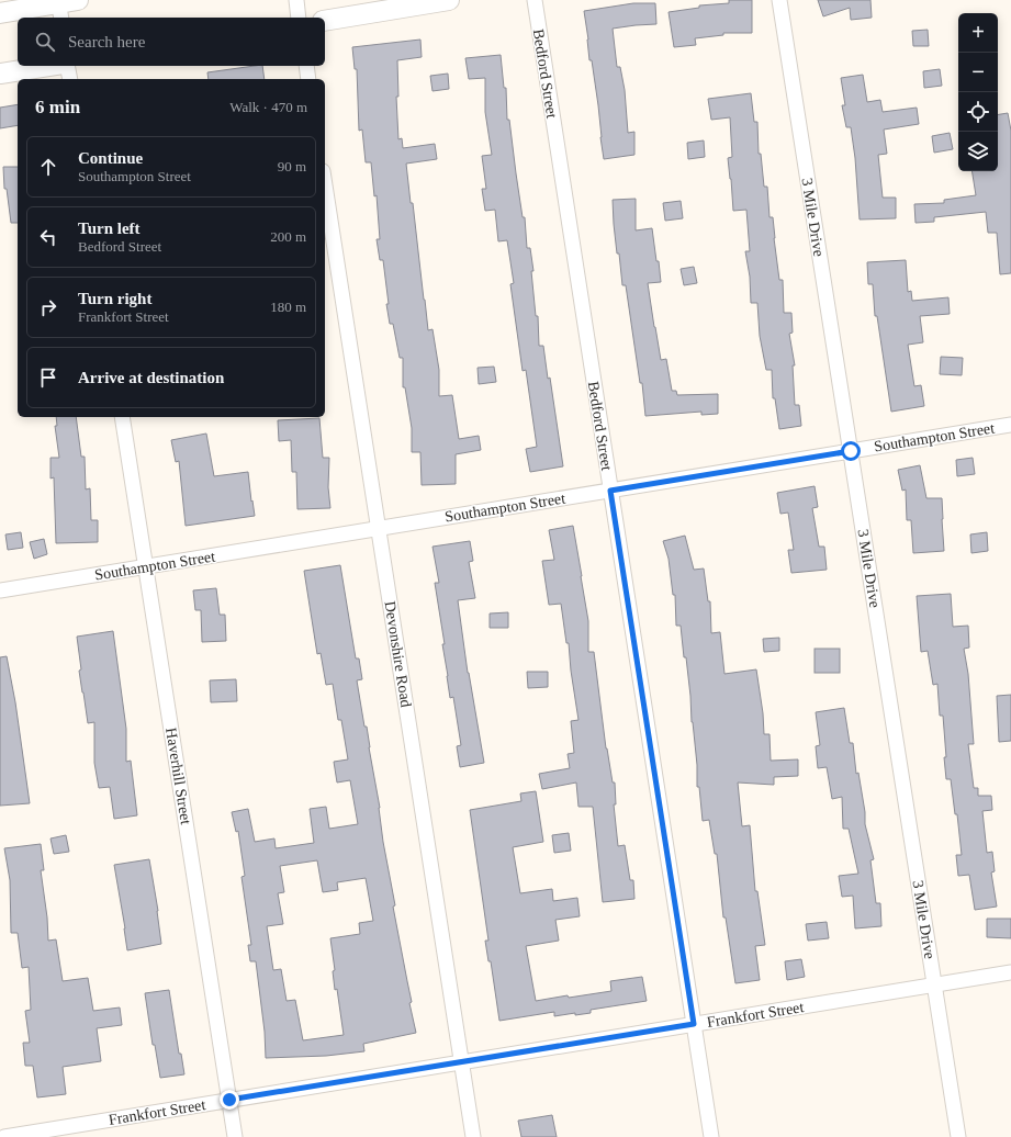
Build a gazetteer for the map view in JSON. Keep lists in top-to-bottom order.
{
  "streets": {
    "street": [
      "Bedford Street",
      "3 Mile Drive",
      "Southampton Street",
      "Devonshire Road",
      "Haverhill Street",
      "Frankfort Street"
    ]
  },
  "crossings": [
    ["Bedford Street", "Southampton Street"],
    ["Bedford Street", "Frankfort Street"],
    ["3 Mile Drive", "Southampton Street"],
    ["3 Mile Drive", "Frankfort Street"],
    ["Southampton Street", "Devonshire Road"],
    ["Southampton Street", "Haverhill Street"],
    ["Devonshire Road", "Frankfort Street"],
    ["Haverhill Street", "Frankfort Street"]
  ],
  "page": {
    "map_buttons": ["+", "−"],
    "search": "Search here",
    "heading": ["6 min", "Walk · 470 m"],
    "list": [
      ["Continue", "Southampton Street", "90 m"],
      ["Turn left", "Bedford Street", "200 m"],
      ["Turn right", "Frankfort Street", "180 m"],
      "Arrive at destination"
    ]
  }
}
